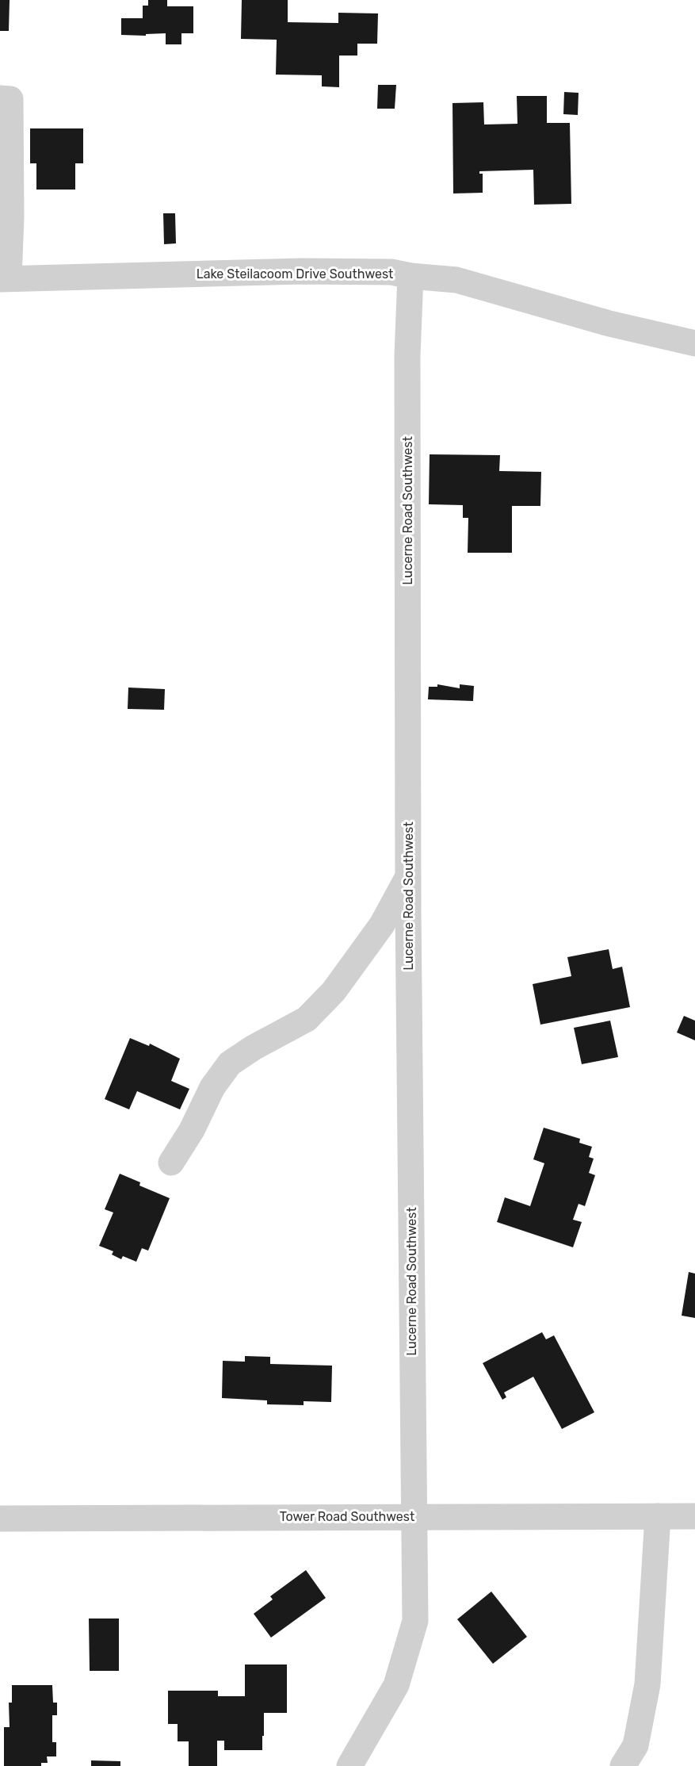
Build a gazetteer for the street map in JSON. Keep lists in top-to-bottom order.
{
  "streets": {
    "street": ["Lake Steilacoom Drive Southwest", "Lucerne Road Southwest", "Tower Road Southwest"]
  },
  "crossings": [
    ["Lake Steilacoom Drive Southwest", "Lucerne Road Southwest"],
    ["Lucerne Road Southwest", "Tower Road Southwest"]
  ]
}
